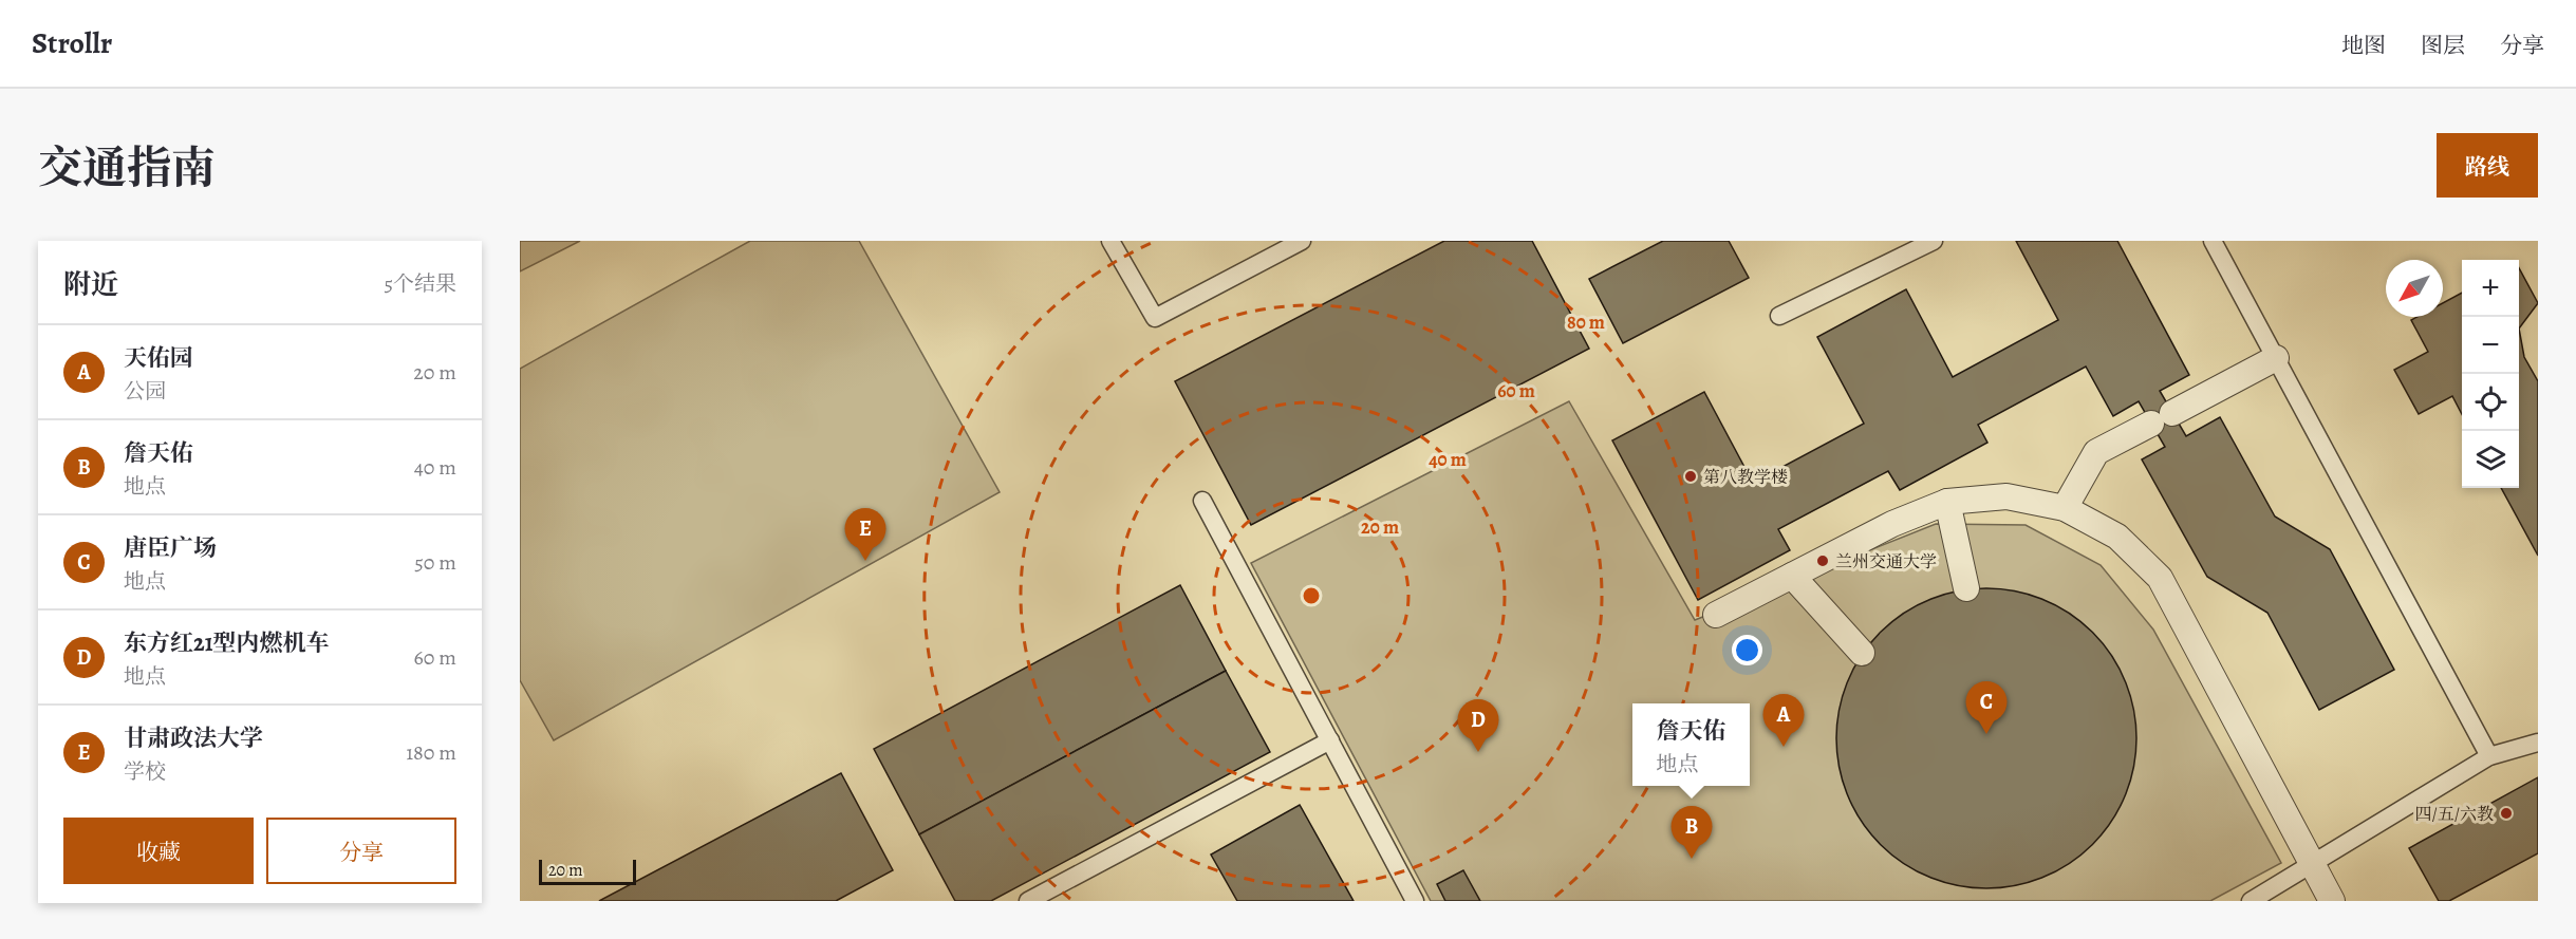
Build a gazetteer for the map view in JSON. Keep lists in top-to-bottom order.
{
  "places": ["第八教学楼", "兰州交通大学", "四/五/六教"],
  "scale_bar": "20 m",
  "north": "bottom left",
  "page": {
    "header": "Strollr",
    "nav": ["地图", "图层", "分享"],
    "title": "交通指南",
    "buttons": [
      "路线",
      ["收藏", "分享"]
    ],
    "heading": ["附近", "5个结果"],
    "map_buttons": ["+", "−"],
    "list": [
      {
        "mark": "A",
        "name": "天佑园",
        "note": "公园",
        "value": "20 m"
      },
      {
        "mark": "B",
        "name": "詹天佑",
        "note": "地点",
        "value": "40 m"
      },
      {
        "mark": "C",
        "name": "唐臣广场",
        "note": "地点",
        "value": "50 m"
      },
      {
        "mark": "D",
        "name": "东方红21型内燃机车",
        "note": "地点",
        "value": "60 m"
      },
      {
        "mark": "E",
        "name": "甘肃政法大学",
        "note": "学校",
        "value": "180 m"
      }
    ],
    "pins": [
      "E",
      "C",
      "A",
      "D",
      "B"
    ],
    "popup": ["詹天佑", "地点"],
    "scale": "20 m"
  },
  "rings": [
    "80 m",
    "60 m",
    "40 m",
    "20 m"
  ]
}
